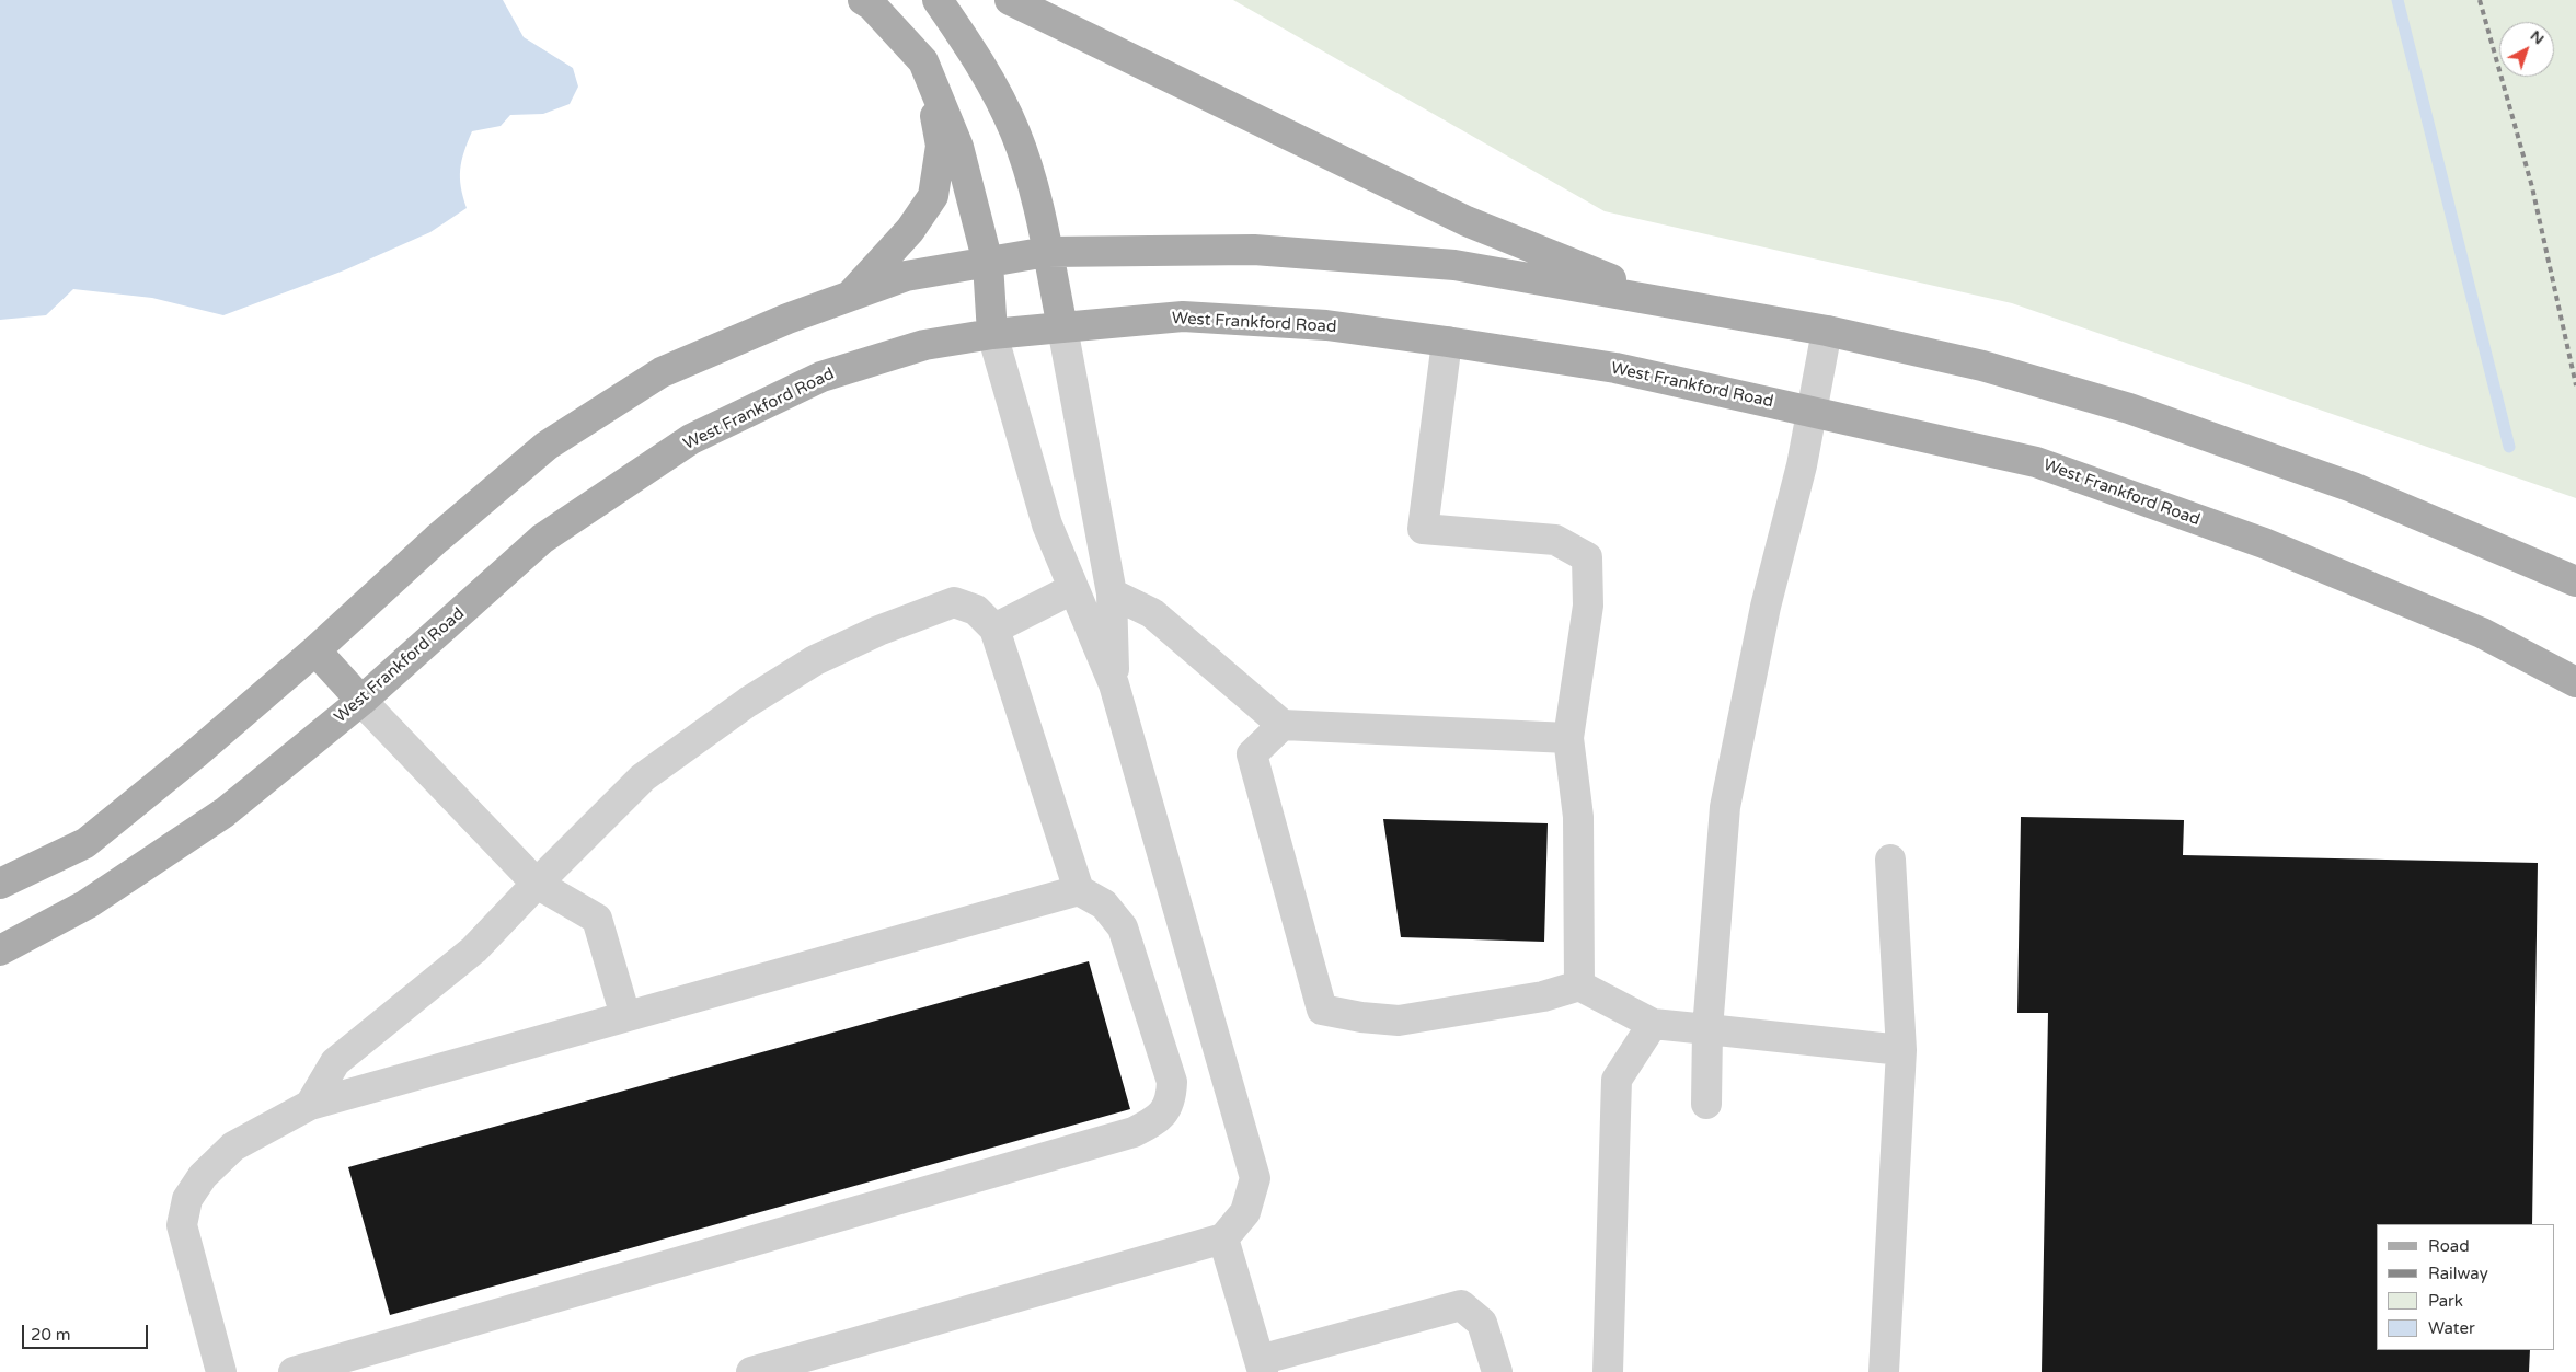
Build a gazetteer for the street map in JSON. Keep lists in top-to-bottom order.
{
  "streets": {
    "main road": ["West Frankford Road"]
  },
  "legend": [
    "Road",
    "Railway",
    "Park",
    "Water"
  ],
  "scale_bar": "20 m",
  "north": "top right"
}
